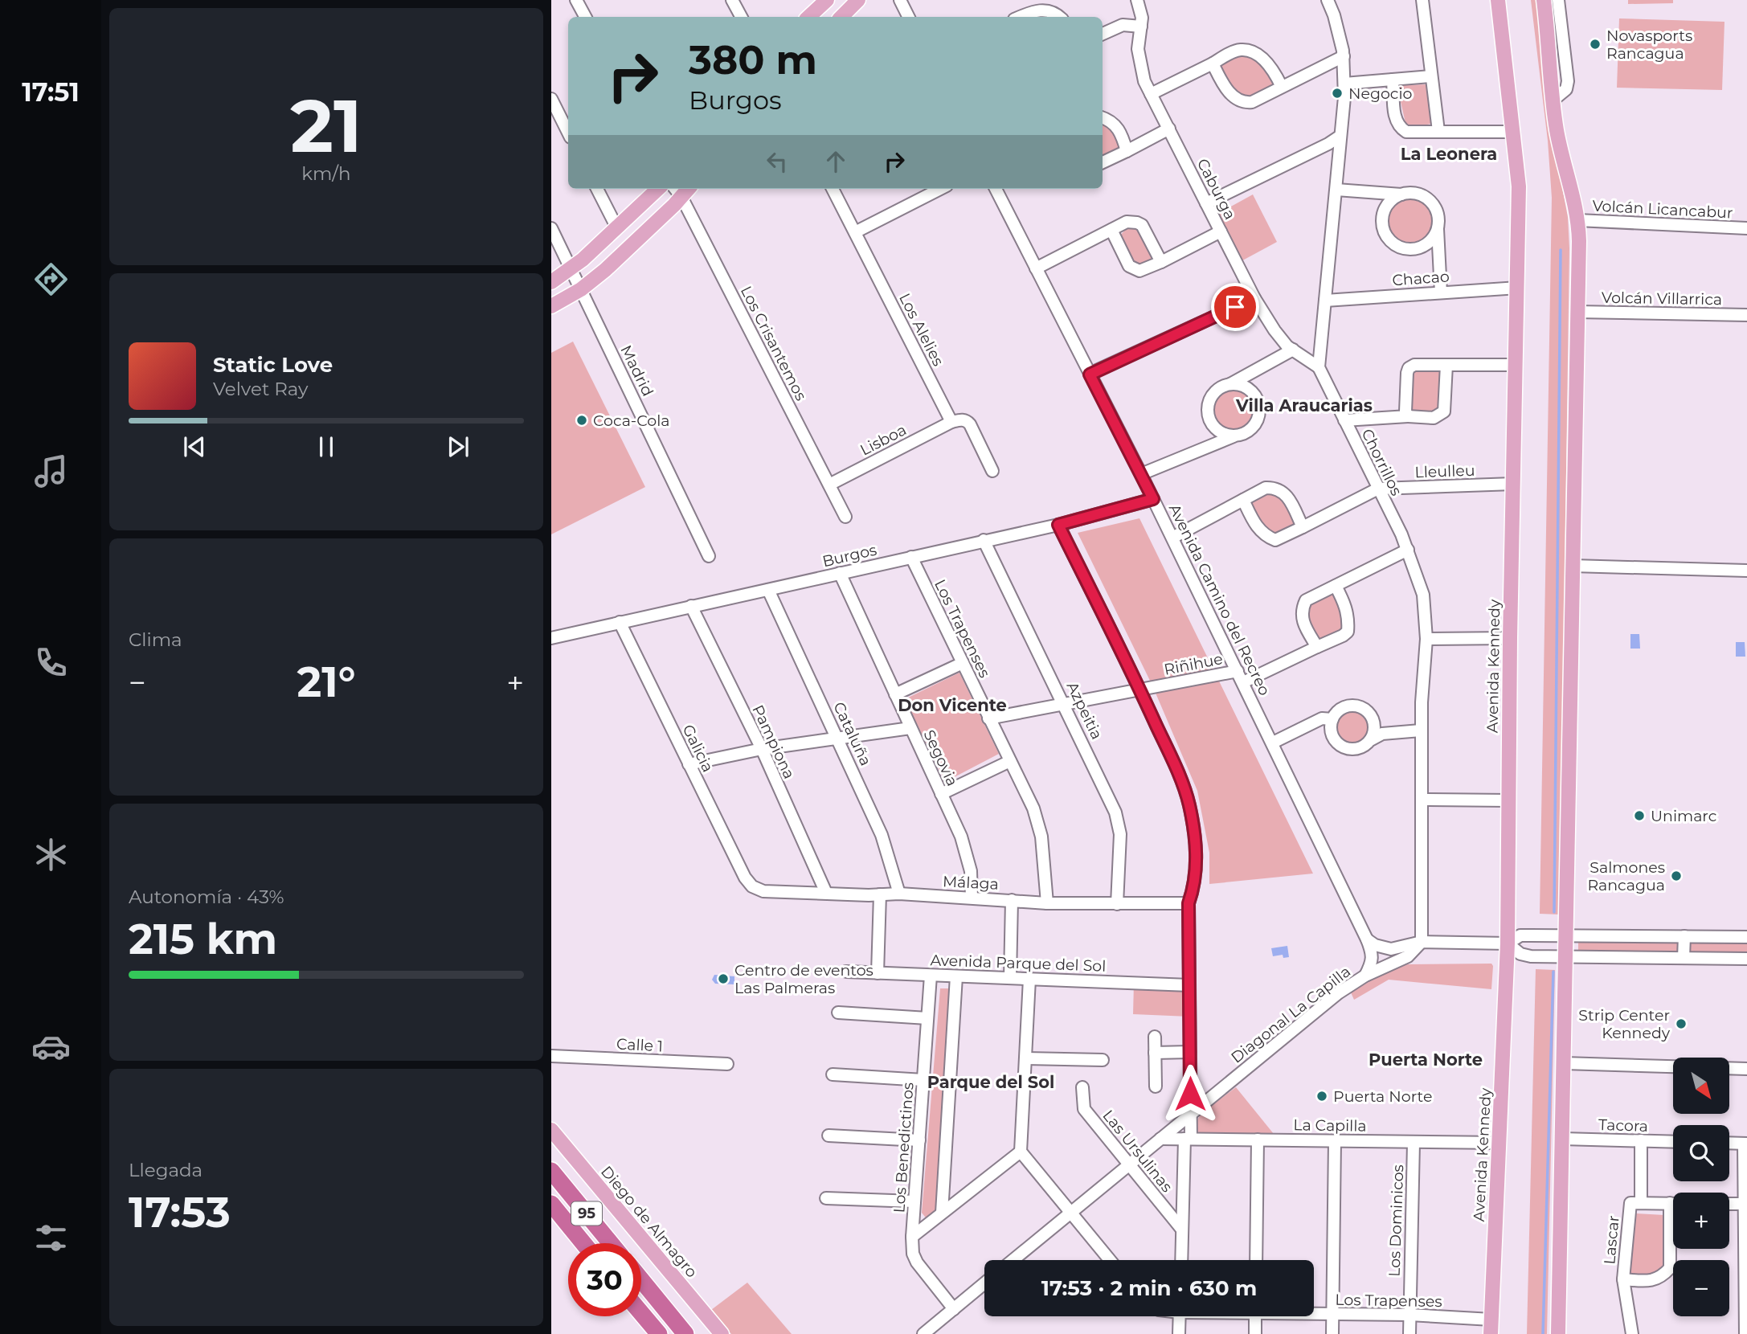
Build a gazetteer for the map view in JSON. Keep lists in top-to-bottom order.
{
  "streets": {
    "highway": ["95"],
    "main road": ["Avenida Kennedy", "Diego de Almagro"],
    "street": [
      "Caburga",
      "Volcán Licancabur",
      "Chacao",
      "Volcán Villarrica",
      "Los Alelies",
      "Los Crisantemos",
      "Madrid",
      "Lisboa",
      "Chorrillos",
      "Lleulleu",
      "Burgos",
      "Avenida Camino del Recreo",
      "Los Trapenses",
      "Riñihue",
      "Azpeitia",
      "Cataluña",
      "Pampiona",
      "Galicia",
      "Segovia",
      "Málaga",
      "Avenida Parque del Sol",
      "Diagonal La Capilla",
      "Calle 1",
      "La Capilla",
      "Tacora",
      "Los Benedictinos",
      "Las Ursulinas",
      "Los Dominicos",
      "Lascar"
    ]
  },
  "crossings": [
    ["Caburga", "Chorrillos"],
    ["Chacao", "Avenida Kennedy"],
    ["Los Alelies", "Lisboa"],
    ["Los Crisantemos", "Lisboa"],
    ["Chorrillos", "Lleulleu"],
    ["Chorrillos", "Diagonal La Capilla"],
    ["Lleulleu", "Avenida Kennedy"],
    ["Burgos", "Avenida Camino del Recreo"],
    ["Burgos", "Los Trapenses"],
    ["Burgos", "Azpeitia"],
    ["Burgos", "Cataluña"],
    ["Burgos", "Pampiona"],
    ["Burgos", "Galicia"],
    ["Burgos", "Segovia"],
    ["Avenida Camino del Recreo", "Riñihue"],
    ["Avenida Camino del Recreo", "Diagonal La Capilla"],
    ["Los Trapenses", "Riñihue"],
    ["Los Trapenses", "Avenida Kennedy"],
    ["Los Trapenses", "Málaga"],
    ["Los Trapenses", "Los Dominicos"],
    ["Riñihue", "Azpeitia"],
    ["Avenida Kennedy", "La Capilla"],
    ["Azpeitia", "Málaga"],
    ["Cataluña", "Málaga"],
    ["Pampiona", "Málaga"],
    ["Galicia", "Málaga"],
    ["Segovia", "Málaga"],
    ["Avenida Parque del Sol", "Los Benedictinos"],
    ["Diagonal La Capilla", "La Capilla"],
    ["Diagonal La Capilla", "Las Ursulinas"],
    ["La Capilla", "Los Dominicos"],
    ["Tacora", "Lascar"]
  ],
  "districts": [
    "La Leonera",
    "Villa Araucarias",
    "Don Vicente",
    "Puerta Norte",
    "Parque del Sol"
  ],
  "places": [
    "Novasports Rancagua",
    "Negocio",
    "Coca-Cola",
    "Unimarc",
    "Salmones Rancagua",
    "Centro de eventos Las Palmeras",
    "Strip Center Kennedy",
    "Puerta Norte"
  ],
  "north": "bottom right",
  "page": {
    "tabs": "17:51",
    "tile": [
      ["21", "km/h"],
      "Clima",
      ["Autonomía · 43%", "215 km"],
      ["Llegada", "17:53"]
    ],
    "turn": ["380 m", "Burgos"],
    "song": ["Static Love", "Velvet Ray"],
    "heat": ["−", "21°", "+"],
    "map_buttons": ["+", "−"],
    "limit": "30",
    "trip": "17:53 · 2 min · 630 m"
  }
}
